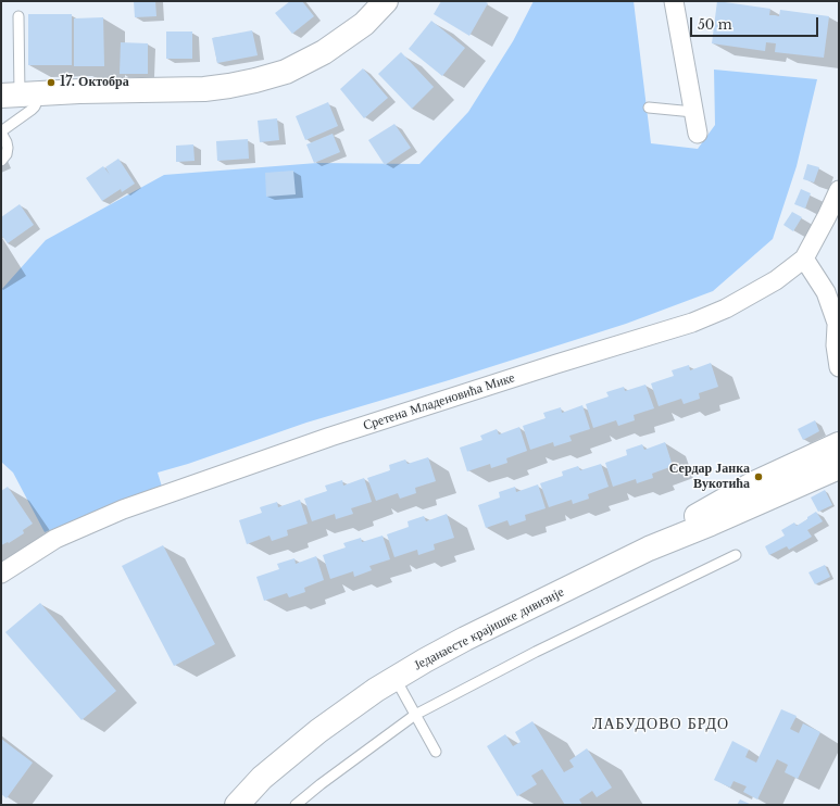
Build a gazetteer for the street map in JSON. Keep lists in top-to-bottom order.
{
  "streets": {
    "street": ["Сретена Младеновића Мике", "Једанаесте крајишке дивизије"]
  },
  "districts": ["ЛАБУДОВО БРДО"],
  "places": ["17. Октобра", "Сердар Јанка Вукотића"],
  "scale_bar": "50 m"
}
